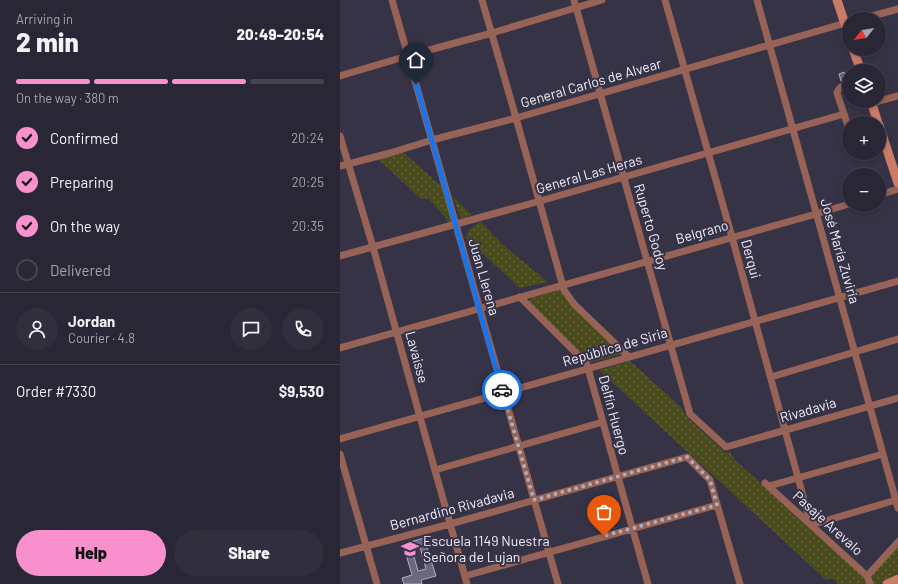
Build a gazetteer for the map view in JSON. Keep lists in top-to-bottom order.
{
  "streets": {
    "street": [
      "General Carlos de Alvear",
      "General Las Heras",
      "Ruperto Godoy",
      "Belgrano",
      "José María Zuviría",
      "Derqui",
      "Juan Llerena",
      "República de Siria",
      "Lavaisse",
      "Rivadavia",
      "Delfín Huergo",
      "Bernardino Rivadavia",
      "Pasaje Arevalo"
    ]
  },
  "crossings": [
    ["General Carlos de Alvear", "Ruperto Godoy"],
    ["General Carlos de Alvear", "José María Zuviría"],
    ["General Carlos de Alvear", "Derqui"],
    ["General Carlos de Alvear", "Juan Llerena"],
    ["General Carlos de Alvear", "Lavaisse"],
    ["General Las Heras", "Ruperto Godoy"],
    ["General Las Heras", "José María Zuviría"],
    ["General Las Heras", "Derqui"],
    ["General Las Heras", "Juan Llerena"],
    ["General Las Heras", "Lavaisse"],
    ["Ruperto Godoy", "Belgrano"],
    ["Ruperto Godoy", "República de Siria"],
    ["Ruperto Godoy", "Rivadavia"],
    ["Belgrano", "José María Zuviría"],
    ["Belgrano", "Derqui"],
    ["Belgrano", "Juan Llerena"],
    ["Belgrano", "Lavaisse"],
    ["José María Zuviría", "República de Siria"],
    ["José María Zuviría", "Rivadavia"],
    ["Derqui", "República de Siria"],
    ["Derqui", "Rivadavia"],
    ["Derqui", "Pasaje Arevalo"],
    ["Juan Llerena", "República de Siria"],
    ["Juan Llerena", "Bernardino Rivadavia"],
    ["República de Siria", "Lavaisse"],
    ["República de Siria", "Rivadavia"],
    ["República de Siria", "Delfín Huergo"],
    ["Lavaisse", "Bernardino Rivadavia"],
    ["Delfín Huergo", "Bernardino Rivadavia"]
  ],
  "places": {
    "school or university": ["Escuela 1149 Nuestra Señora de Lujan"]
  },
  "north": "bottom left",
  "page": {
    "heading": ["2 min", "Arriving in", "20:49–20:54"],
    "panel": [
      "Jordan",
      "Courier · 4.8",
      "Order #7330",
      "$9,530"
    ],
    "map_buttons": ["+", "−"],
    "bar": "On the way · 380 m",
    "list": [
      ["Confirmed", "20:24"],
      ["Preparing", "20:25"],
      ["On the way", "20:35"],
      "Delivered"
    ],
    "buttons": ["Help", "Share"]
  }
}
